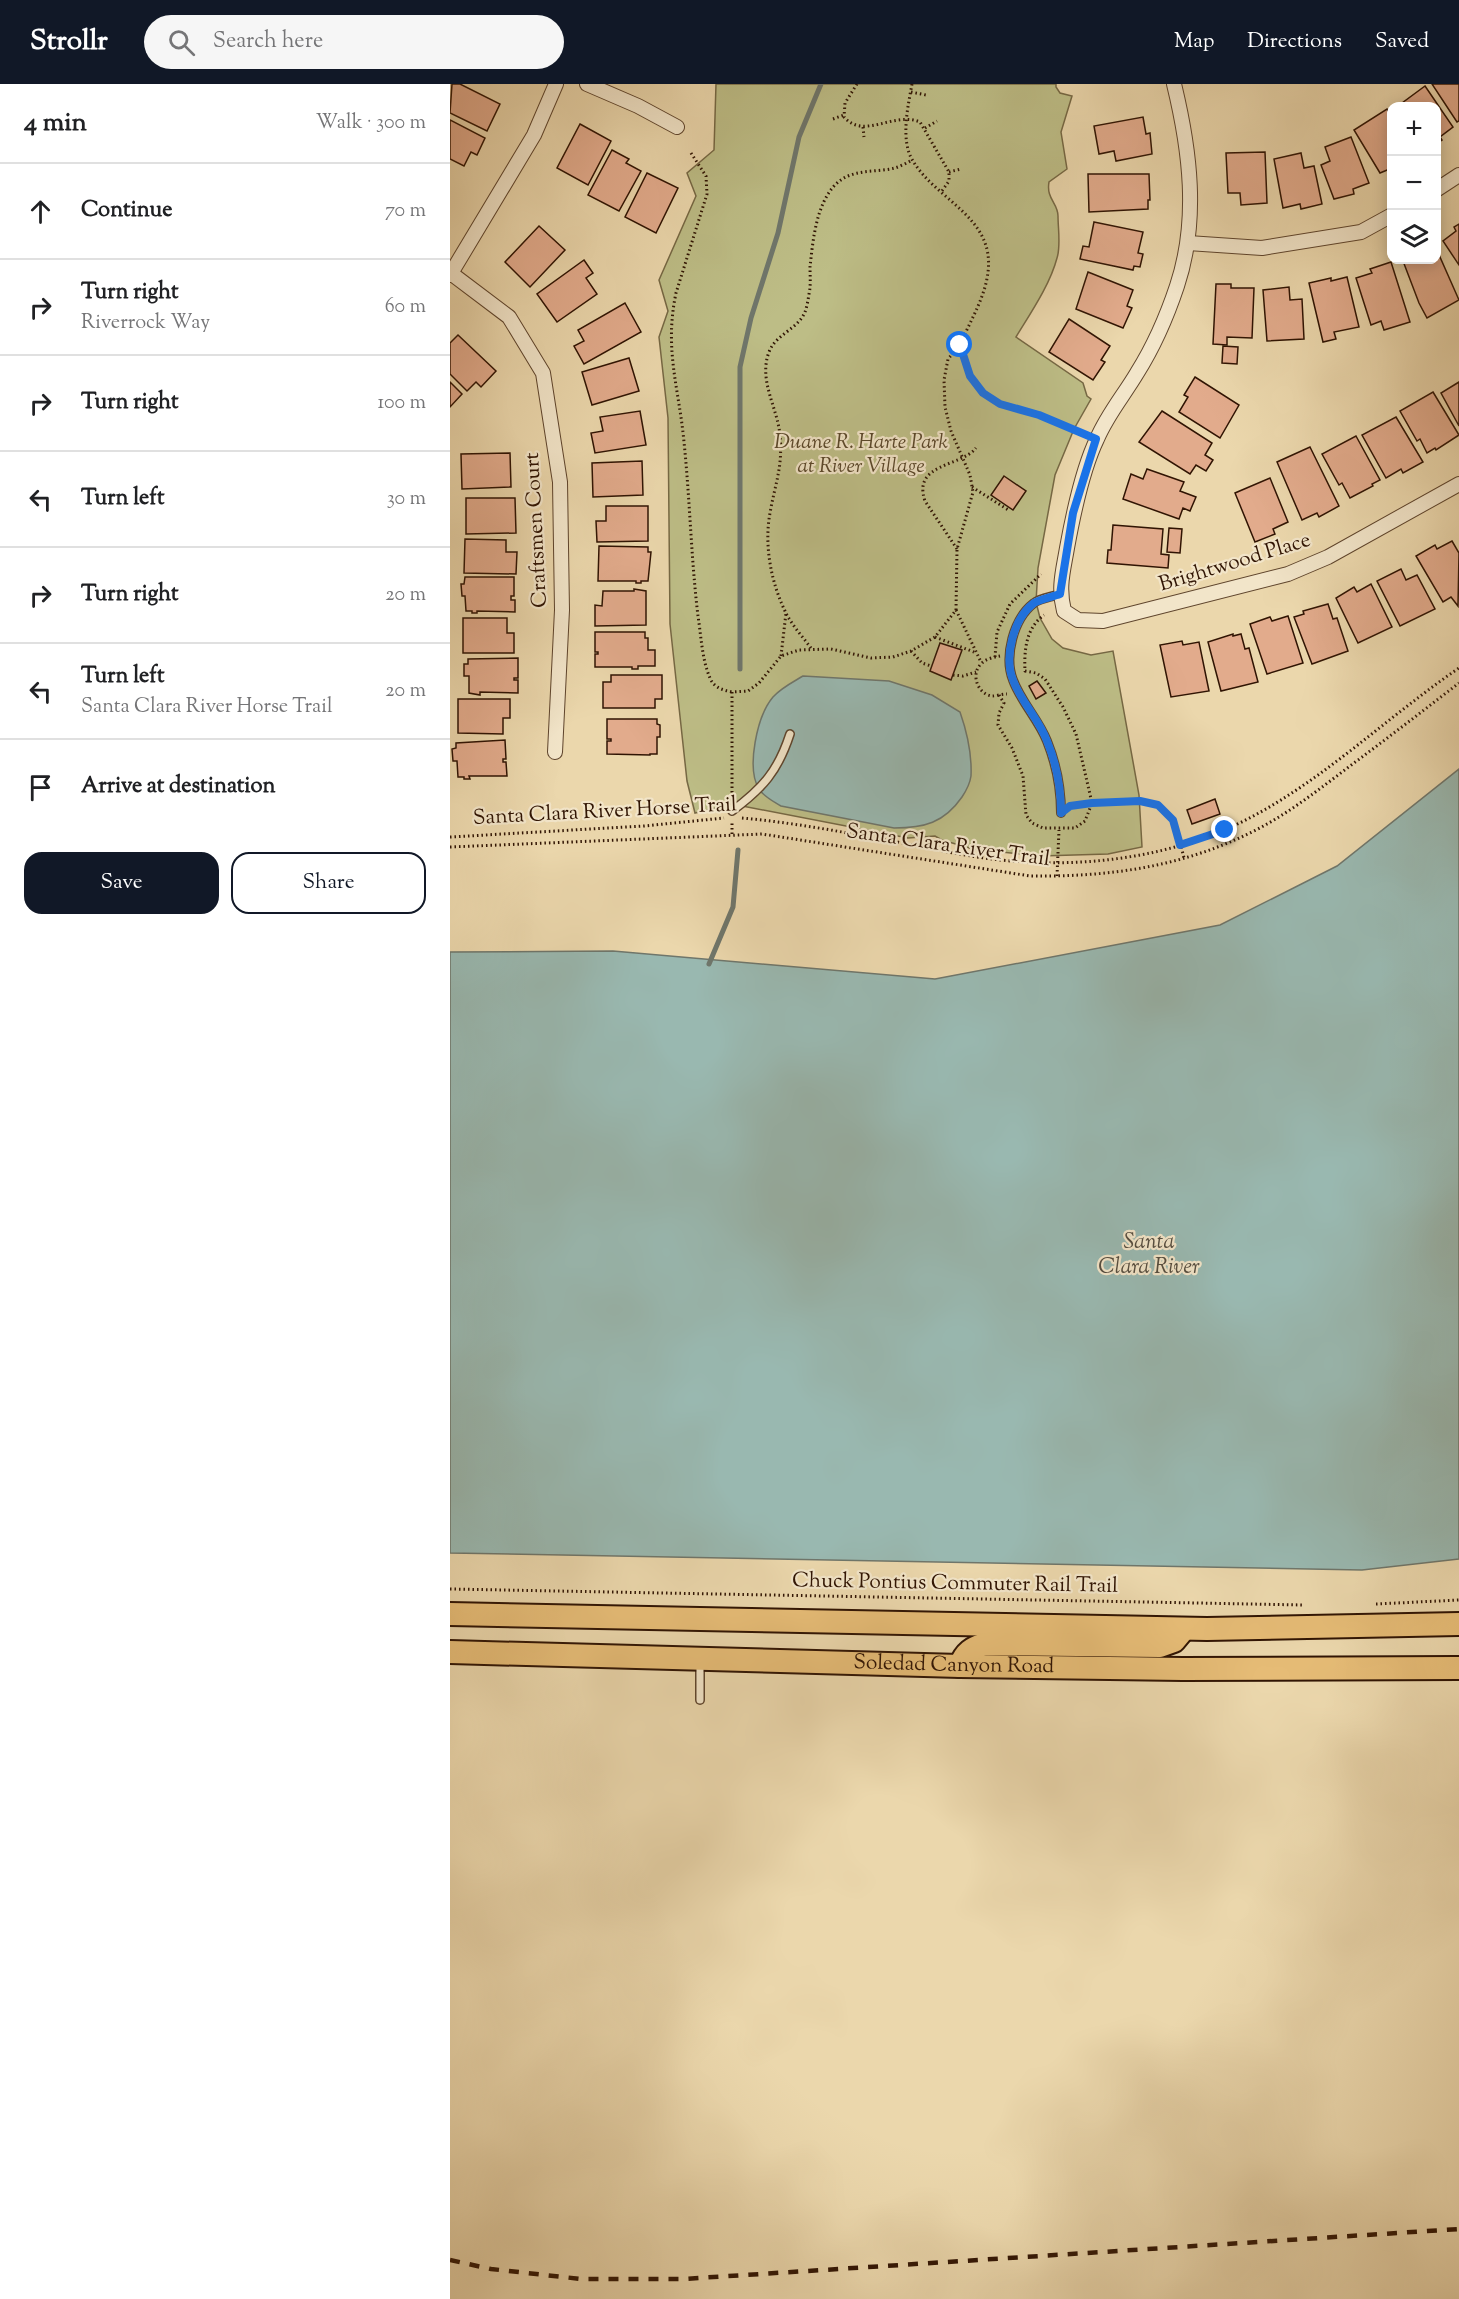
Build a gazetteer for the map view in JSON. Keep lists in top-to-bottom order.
{
  "streets": {
    "main road": ["Soledad Canyon Road"],
    "street": ["Craftsmen Court", "Brightwood Place"],
    "path": ["Santa Clara River Horse Trail", "Santa Clara River Trail", "Chuck Pontius Commuter Rail Trail"]
  },
  "water": ["Santa Clara River"],
  "parks": ["Duane R. Harte Park at River Village"],
  "page": {
    "header": "Strollr",
    "search": "Search here",
    "nav": ["Map", "Directions", "Saved"],
    "heading": ["4 min", "Walk · 300 m"],
    "map_buttons": ["+", "−"],
    "list": [
      ["Continue", "70 m"],
      ["Turn right", "Riverrock Way", "60 m"],
      ["Turn right", "100 m"],
      ["Turn left", "30 m"],
      ["Turn right", "20 m"],
      ["Turn left", "Santa Clara River Horse Trail", "20 m"],
      "Arrive at destination"
    ],
    "buttons": ["Save", "Share"]
  }
}
